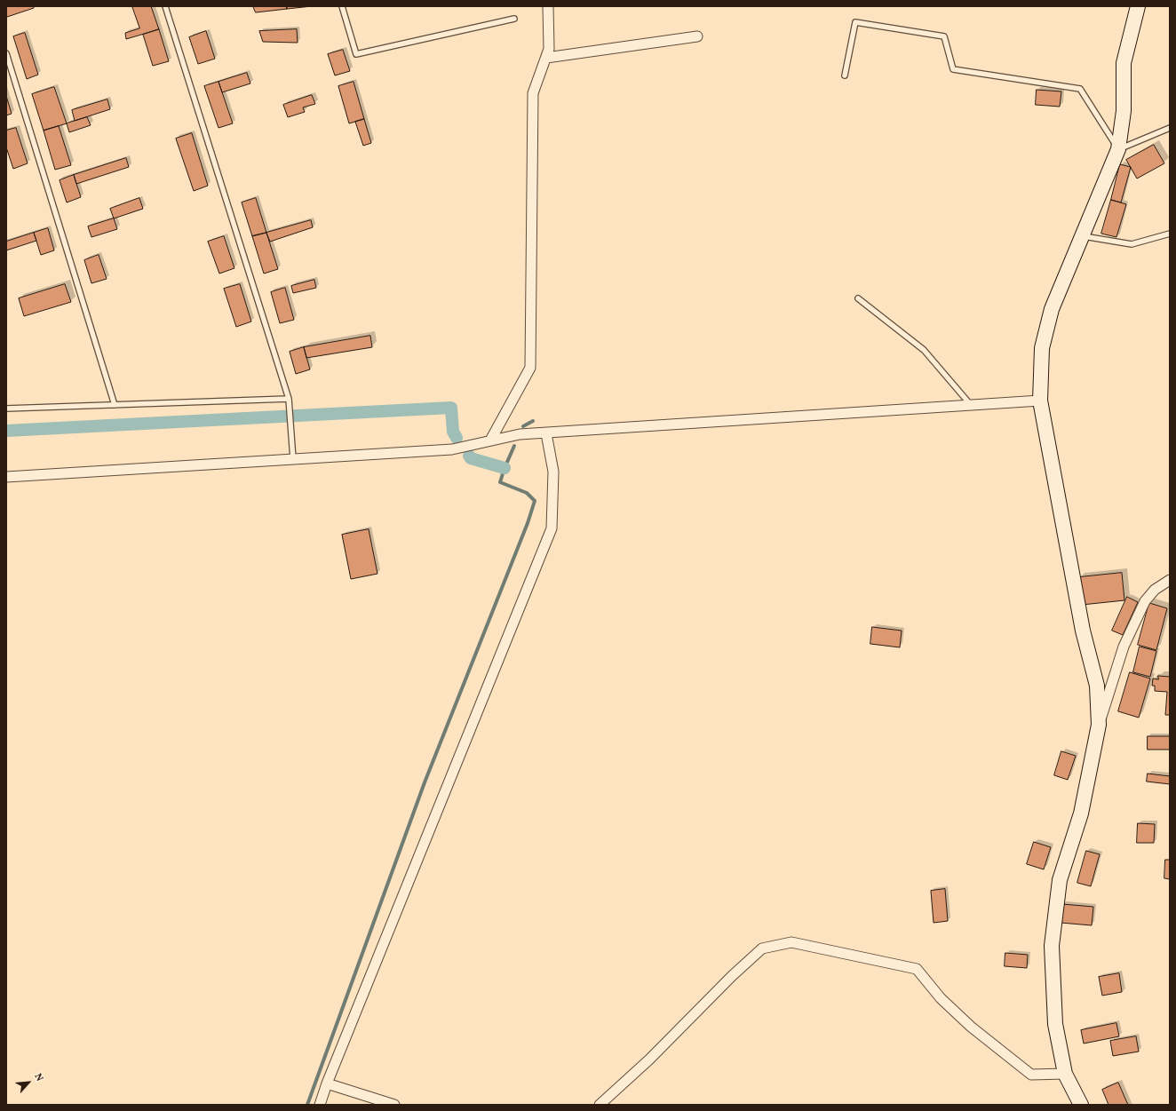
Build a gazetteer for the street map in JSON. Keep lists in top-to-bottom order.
{
  "north": "top right"
}
